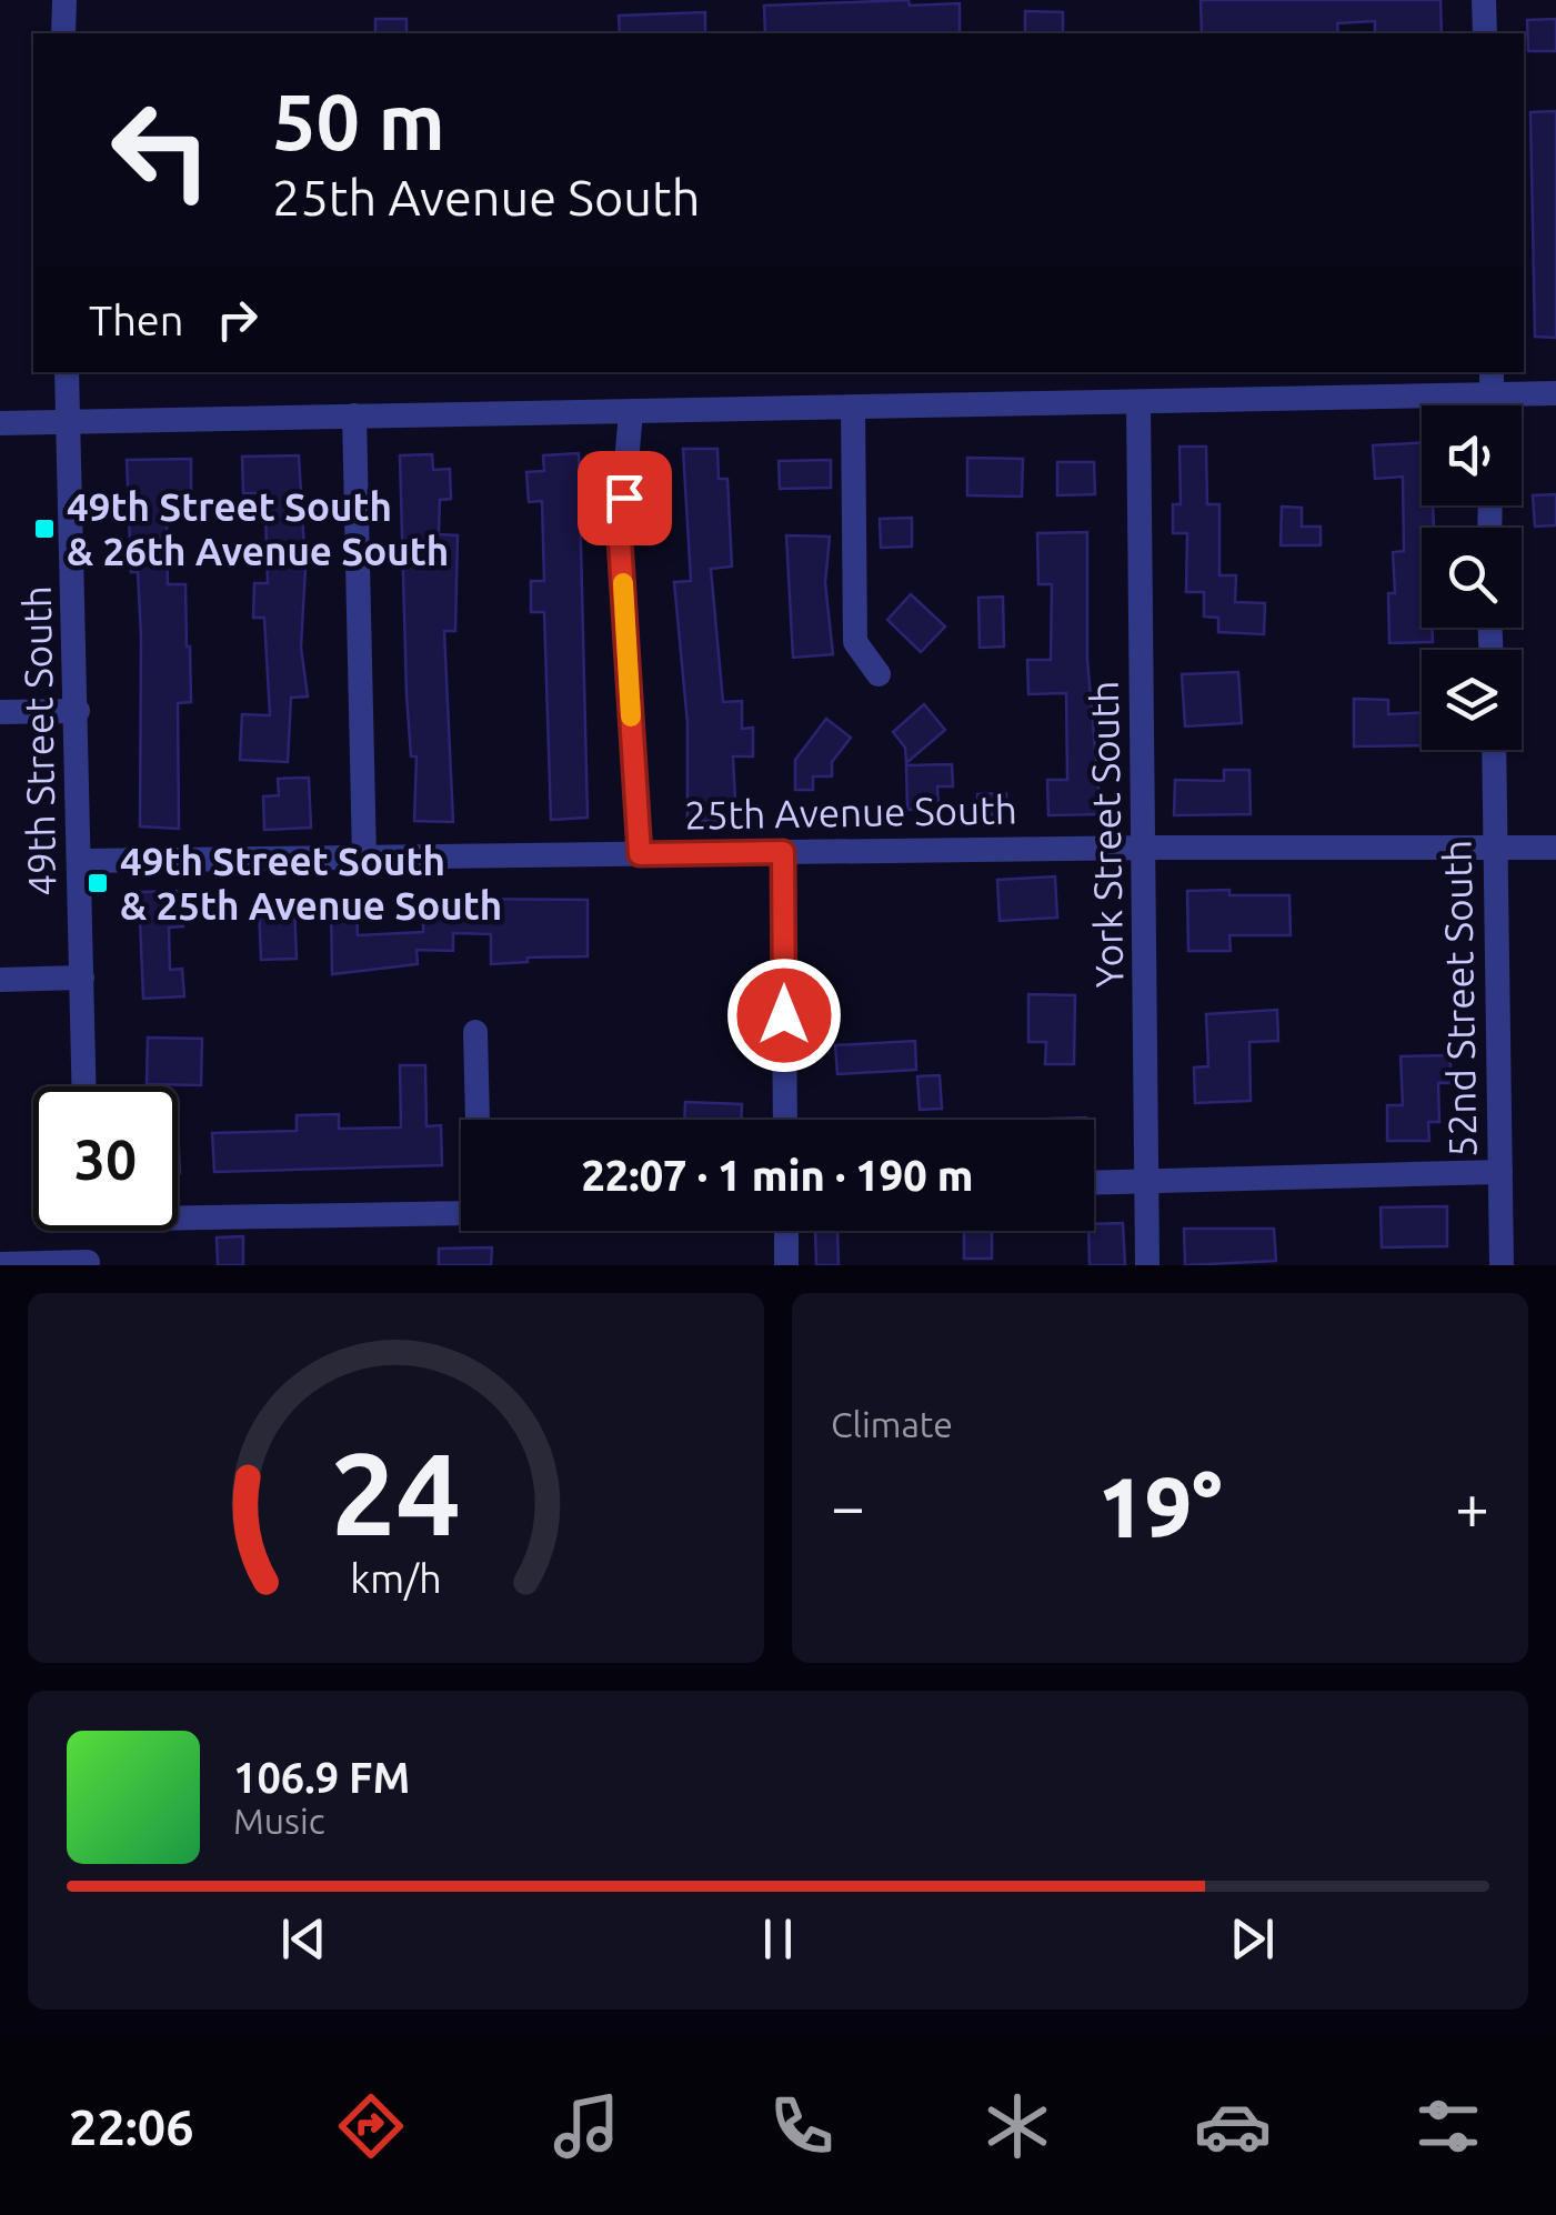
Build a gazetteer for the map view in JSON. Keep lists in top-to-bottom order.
{
  "streets": {
    "street": [
      "49th Street South",
      "25th Avenue South",
      "York Street South",
      "52nd Street South"
    ]
  },
  "crossings": [
    ["49th Street South", "25th Avenue South"],
    ["25th Avenue South", "York Street South"],
    ["25th Avenue South", "52nd Street South"]
  ],
  "places": {
    "transit": ["49th Street South & 26th Avenue South", "49th Street South & 25th Avenue South"]
  },
  "page": {
    "turn": ["50 m", "25th Avenue South"],
    "then": "Then",
    "limit": "30",
    "trip": "22:07 · 1 min · 190 m",
    "tile": "Climate",
    "heat": ["−", "19°", "+"],
    "song": ["106.9 FM", "Music"],
    "tabs": "22:06",
    "gauge": ["24", "km/h"]
  }
}
